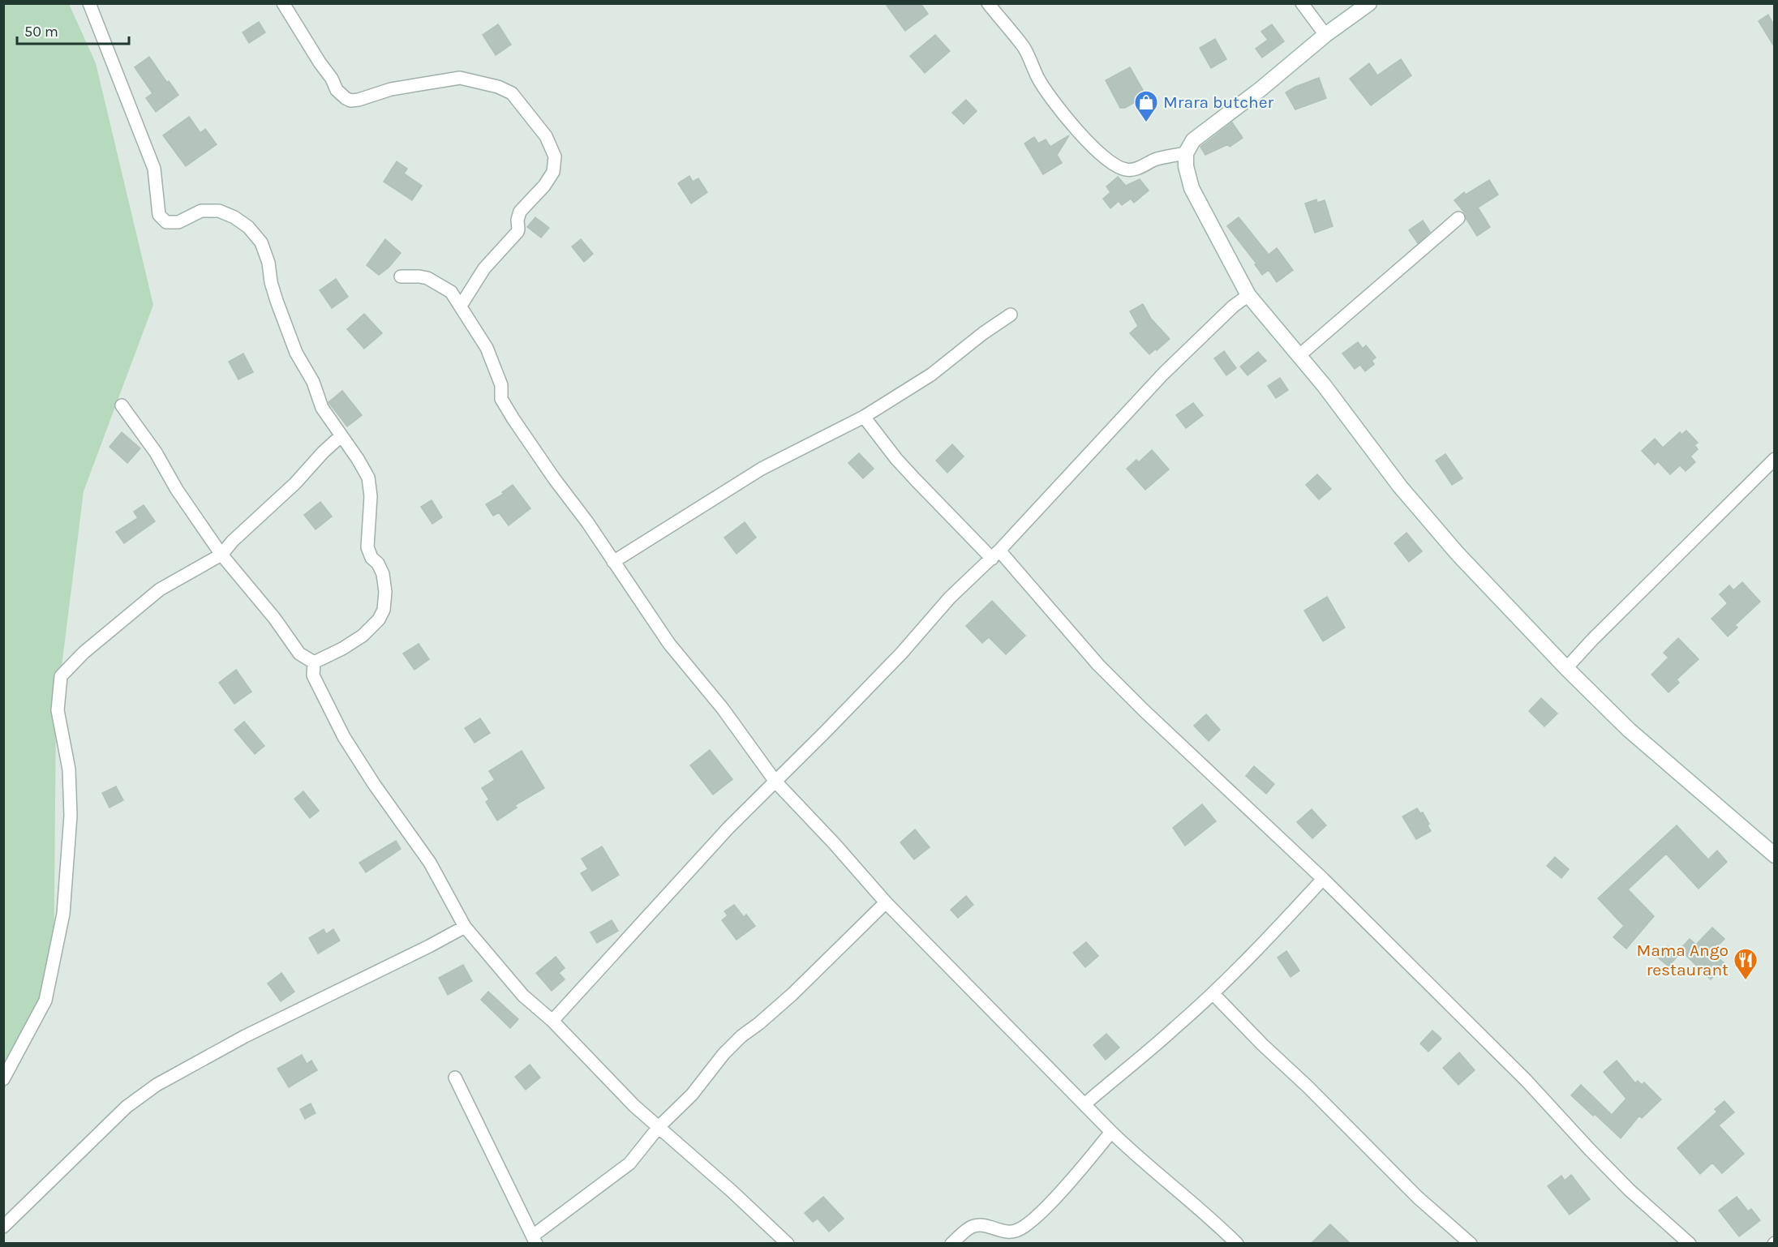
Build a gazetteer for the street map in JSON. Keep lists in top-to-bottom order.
{
  "places": {
    "shop": ["Mrara butcher"],
    "restaurant": ["Mama Ango restaurant"]
  },
  "scale_bar": "50 m"
}
